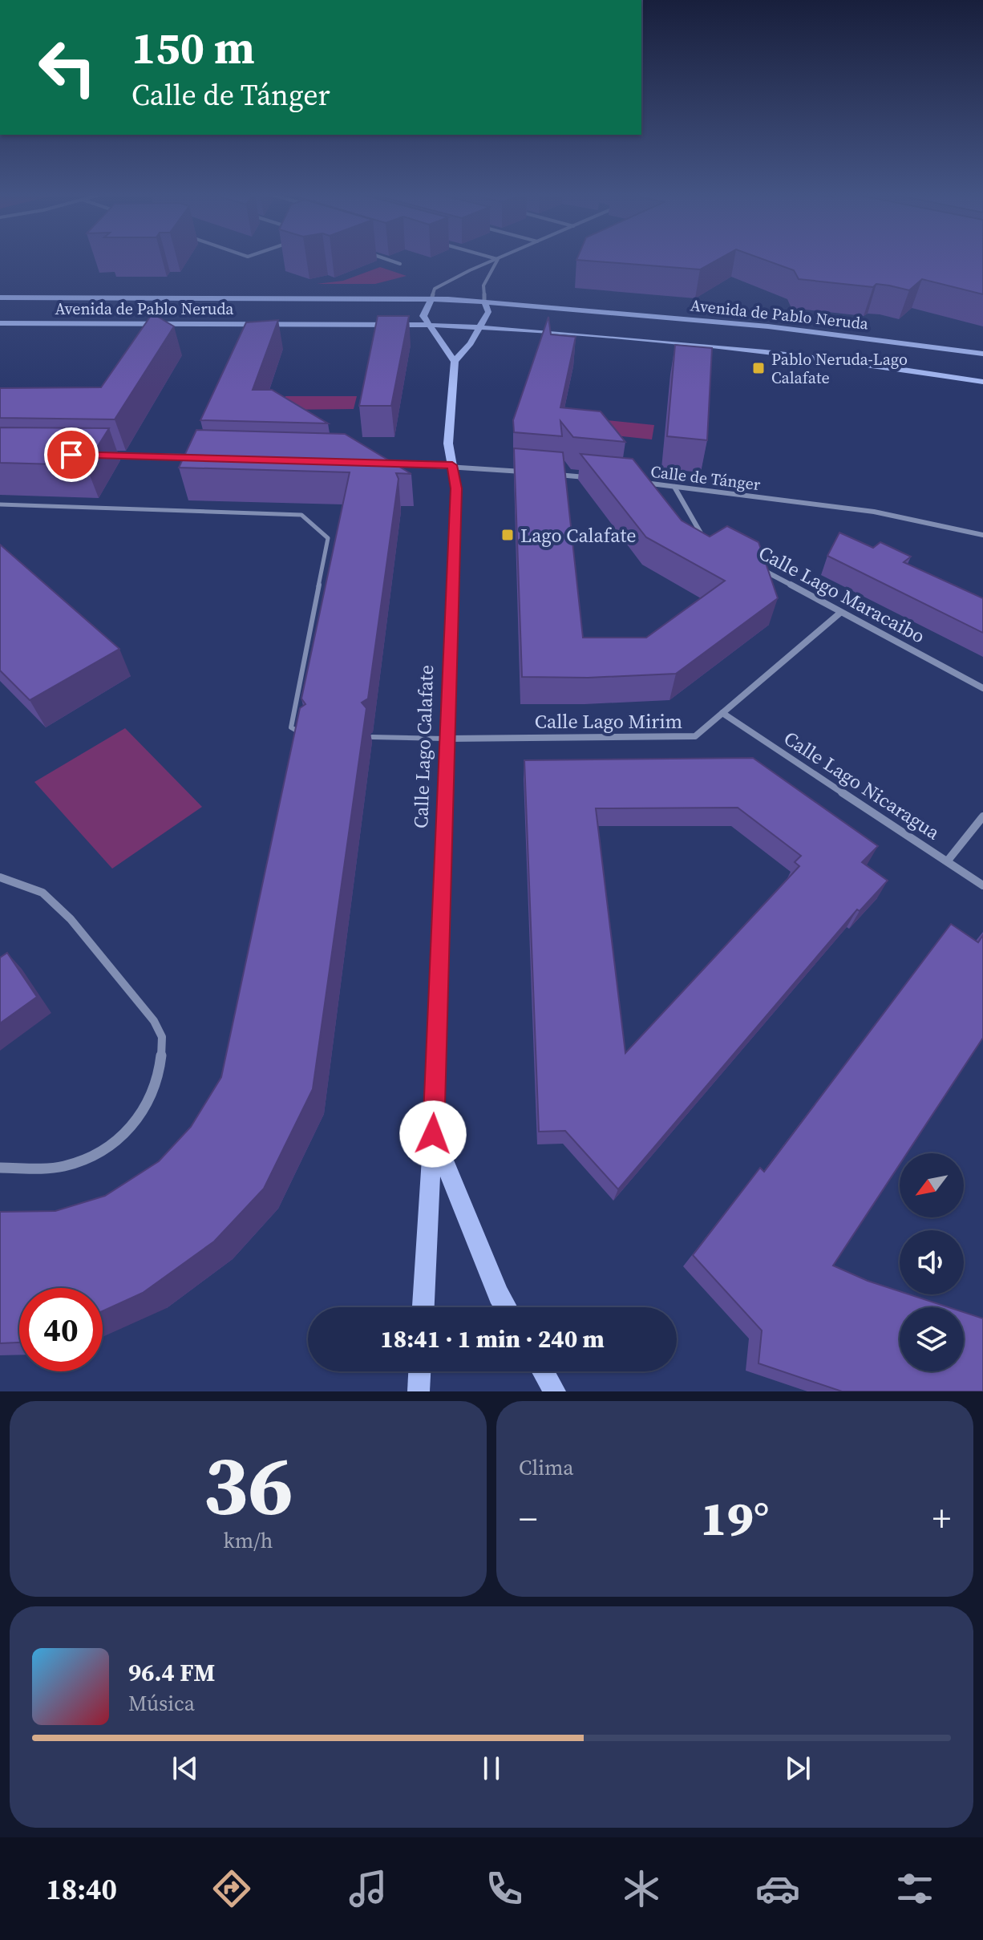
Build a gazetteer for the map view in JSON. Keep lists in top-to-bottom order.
{
  "streets": {
    "main road": ["Avenida de Pablo Neruda", "Calle Lago Calafate"],
    "street": [
      "Calle de Tánger",
      "Calle Lago Maracaibo",
      "Calle Lago Mirim",
      "Calle Lago Nicaragua"
    ]
  },
  "crossings": [
    ["Calle Lago Maracaibo", "Calle Lago Mirim"],
    ["Calle Lago Mirim", "Calle Lago Calafate"],
    ["Calle Lago Mirim", "Calle Lago Nicaragua"]
  ],
  "places": {
    "transit": ["Pablo Neruda-Lago Calafate", "Lago Calafate"]
  },
  "north": "bottom left",
  "page": {
    "turn": ["150 m", "Calle de Tánger"],
    "limit": "40",
    "trip": "18:41 · 1 min · 240 m",
    "tile": [
      ["36", "km/h"],
      "Clima"
    ],
    "heat": ["−", "19°", "+"],
    "song": ["96.4 FM", "Música"],
    "tabs": "18:40"
  }
}
